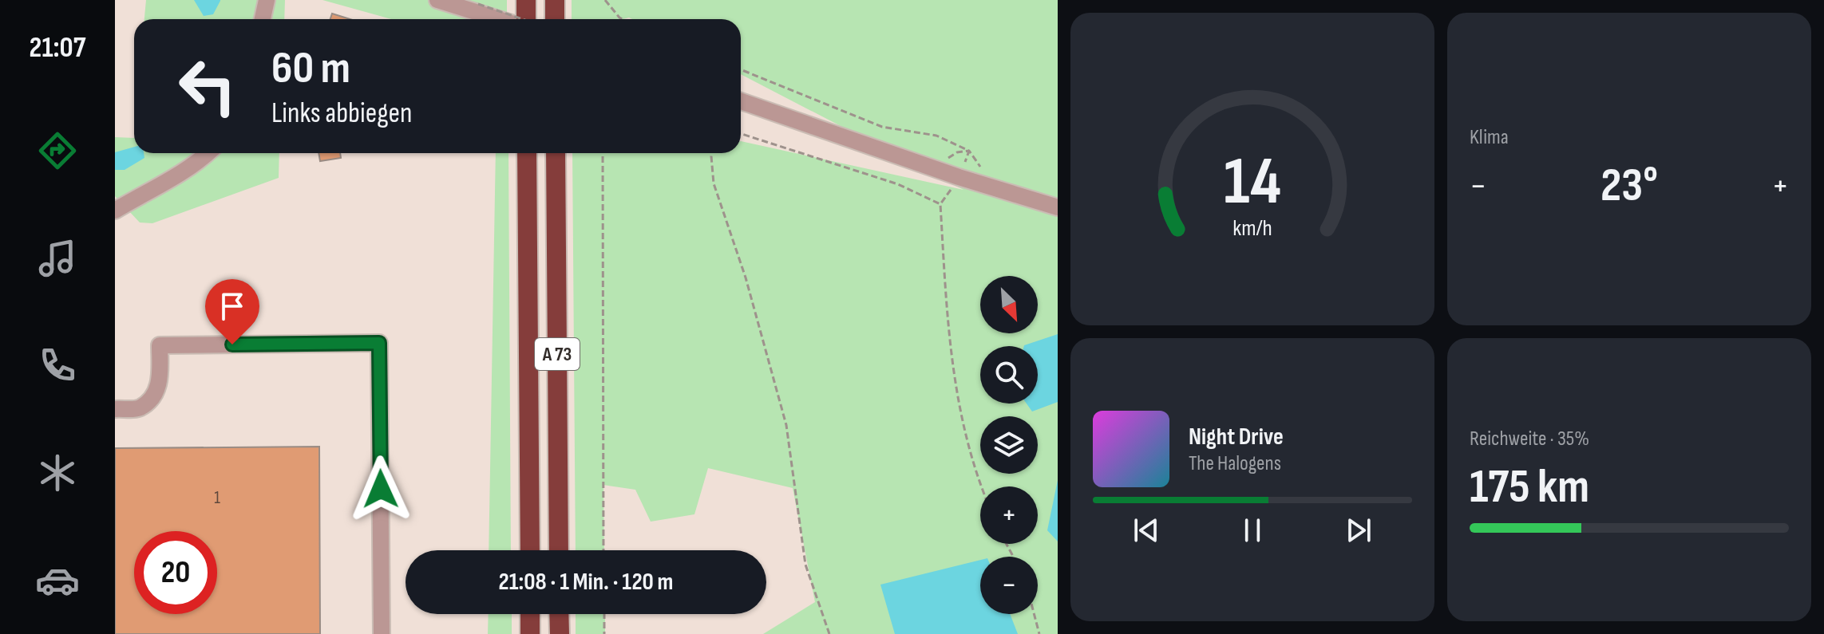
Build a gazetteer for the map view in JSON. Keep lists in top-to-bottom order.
{
  "streets": {
    "highway": ["A 73"]
  },
  "house_numbers": ["1"],
  "north": "bottom right",
  "page": {
    "tabs": "21:07",
    "tile": [
      "Klima",
      ["Reichweite · 35%", "175 km"]
    ],
    "turn": ["60 m", "Links abbiegen"],
    "heat": ["−", "23°", "+"],
    "map_buttons": ["+", "−"],
    "song": ["Night Drive", "The Halogens"],
    "limit": "20",
    "trip": "21:08 · 1 Min. · 120 m",
    "gauge": ["14", "km/h"]
  }
}
